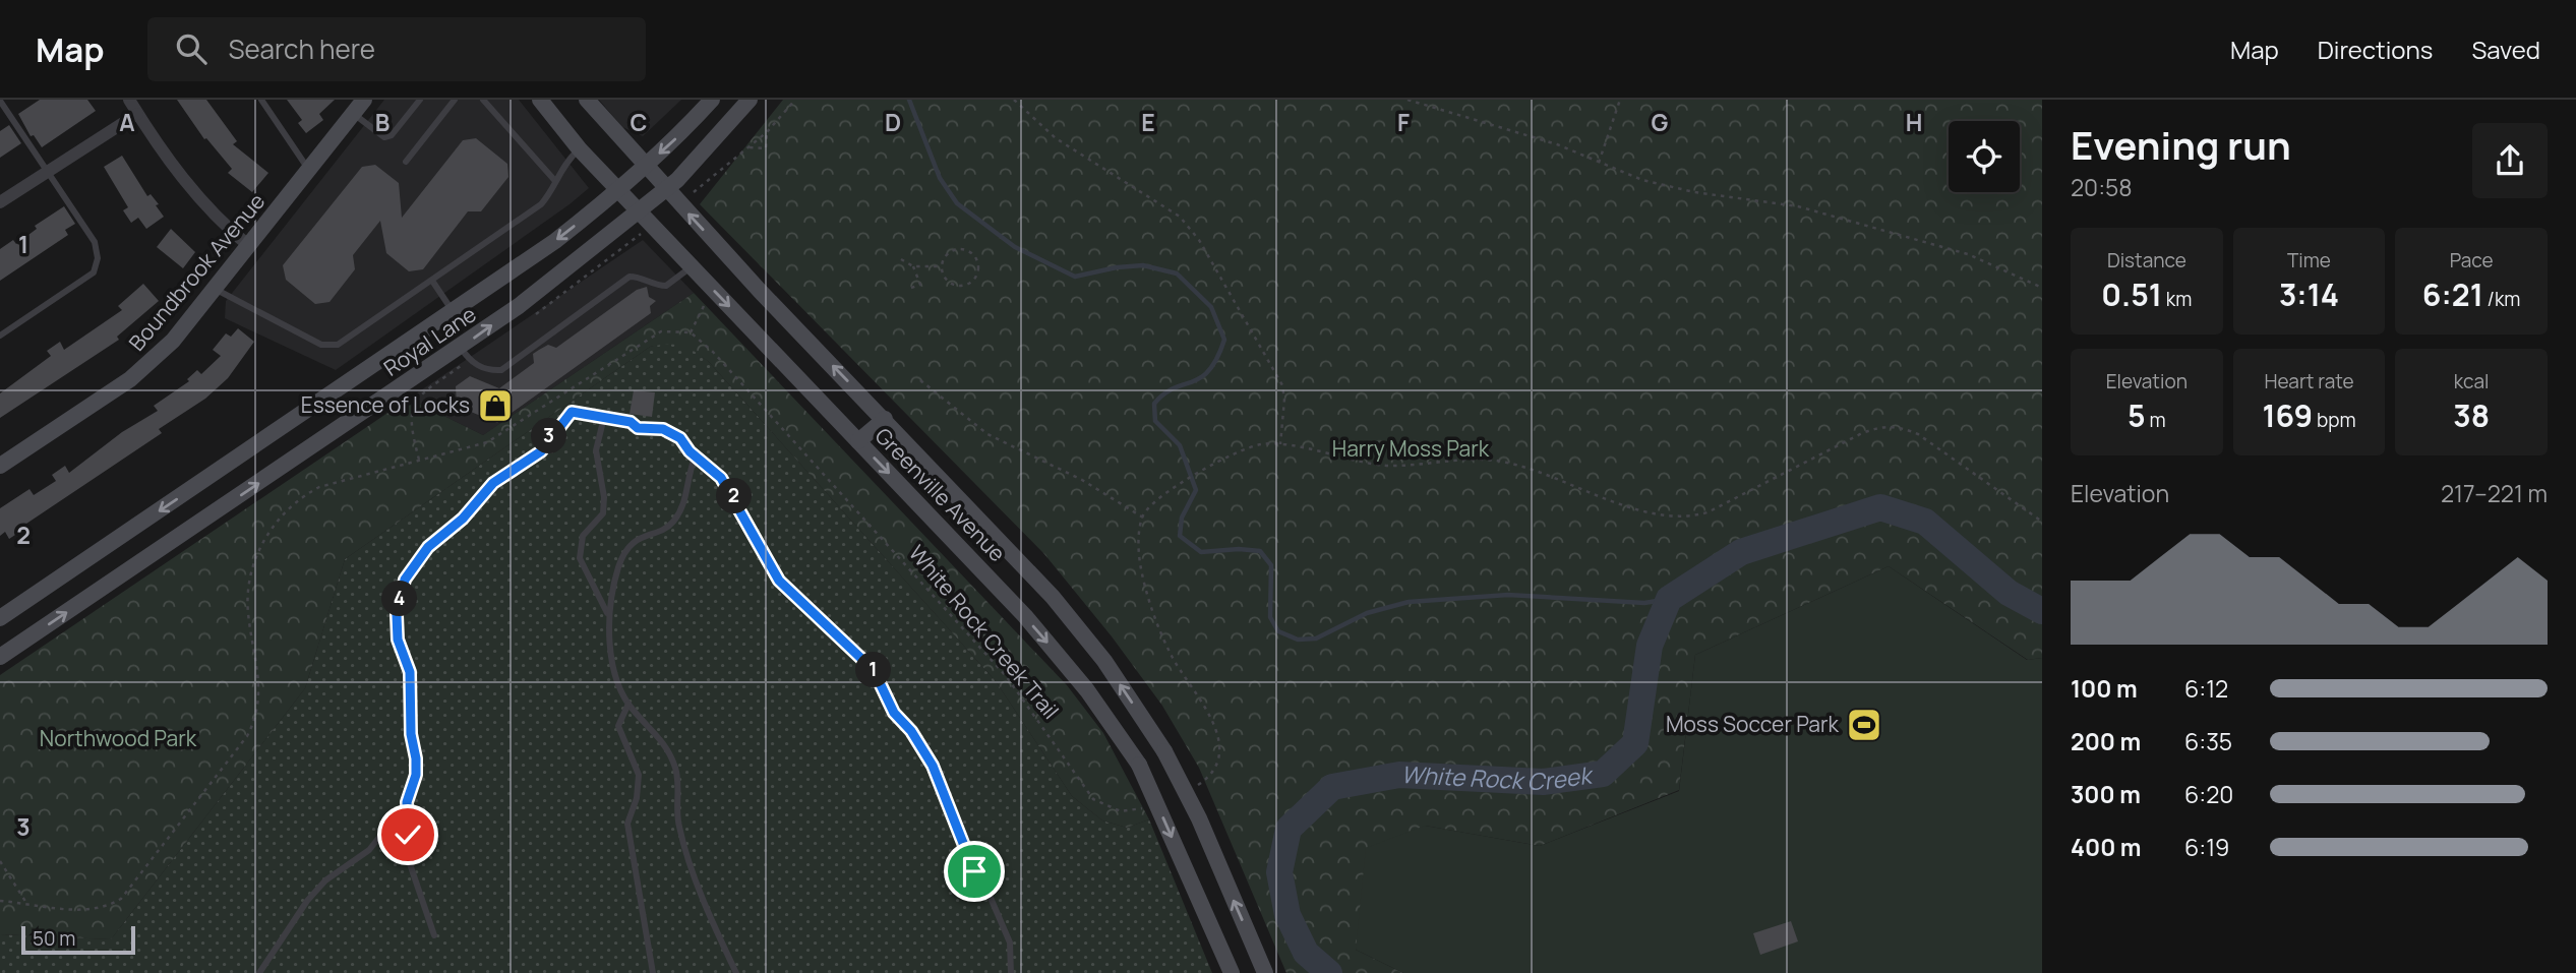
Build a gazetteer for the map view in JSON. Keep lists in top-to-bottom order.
{
  "streets": {
    "main road": ["Boundbrook Avenue", "Royal Lane", "Greenville Avenue"],
    "path": ["White Rock Creek Trail"]
  },
  "crossings": [
    ["Royal Lane", "Greenville Avenue"]
  ],
  "water": ["White Rock Creek"],
  "parks": ["Harry Moss Park", "Northwood Park"],
  "places": {
    "shop": ["Essence of Locks"],
    "sports": ["Moss Soccer Park"]
  },
  "scale_bar": "50 m",
  "page": {
    "header": "Map",
    "search": "Search here",
    "nav": ["Map", "Directions", "Saved"],
    "heading": ["Evening run", "20:58"],
    "stats": [
      ["Distance", "0.51 km"],
      ["Time", "3:14"],
      ["Pace", "6:21 /km"],
      ["Elevation", "5 m"],
      ["Heart rate", "169 bpm"],
      ["kcal", "38"]
    ],
    "pins": [
      "3",
      "2",
      "4",
      "1"
    ],
    "chart": ["Elevation", "217–221 m"],
    "list": [
      {
        "name": "100 m",
        "note": "6:12"
      },
      {
        "name": "200 m",
        "note": "6:35"
      },
      {
        "name": "300 m",
        "note": "6:20"
      },
      {
        "name": "400 m",
        "note": "6:19"
      }
    ],
    "scale": "50 m"
  },
  "grid": {
    "columns": [
      "A",
      "B",
      "C",
      "D",
      "E",
      "F",
      "G",
      "H"
    ],
    "rows": ["1", "2", "3"]
  }
}
